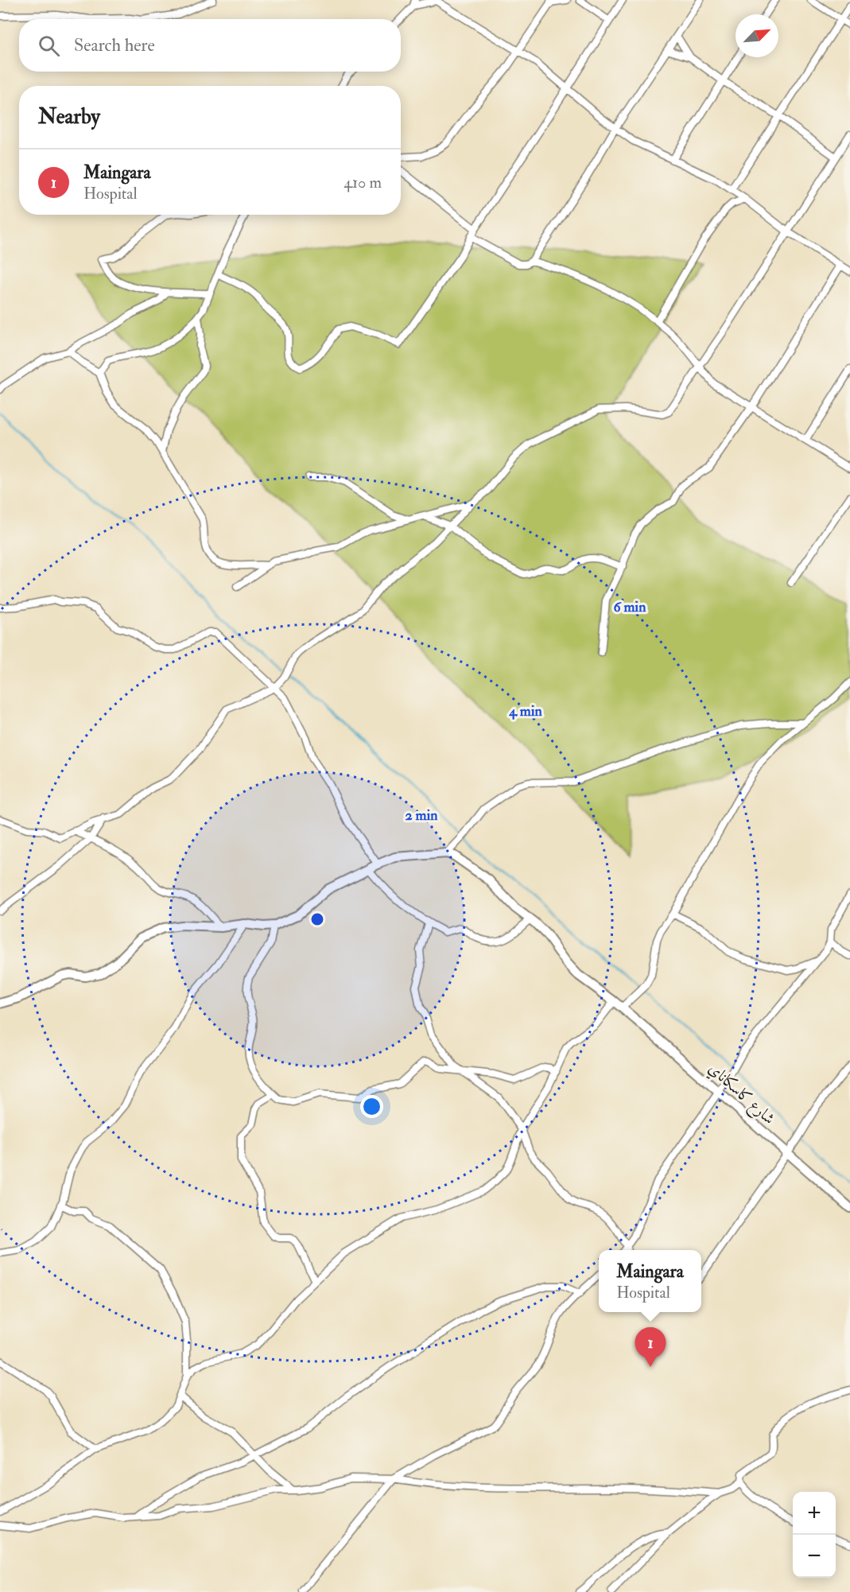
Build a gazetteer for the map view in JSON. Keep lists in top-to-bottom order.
{
  "streets": {
    "street": ["شارع كاسكاناي"]
  },
  "north": "top right",
  "page": {
    "search": "Search here",
    "heading": "Nearby",
    "list": [
      {
        "mark": "1",
        "name": "Maingara",
        "note": "Hospital",
        "value": "410 m"
      }
    ],
    "popup": ["Maingara", "Hospital"],
    "pins": "1",
    "map_buttons": ["+", "−"]
  },
  "rings": ["6 min", "4 min", "2 min"]
}
